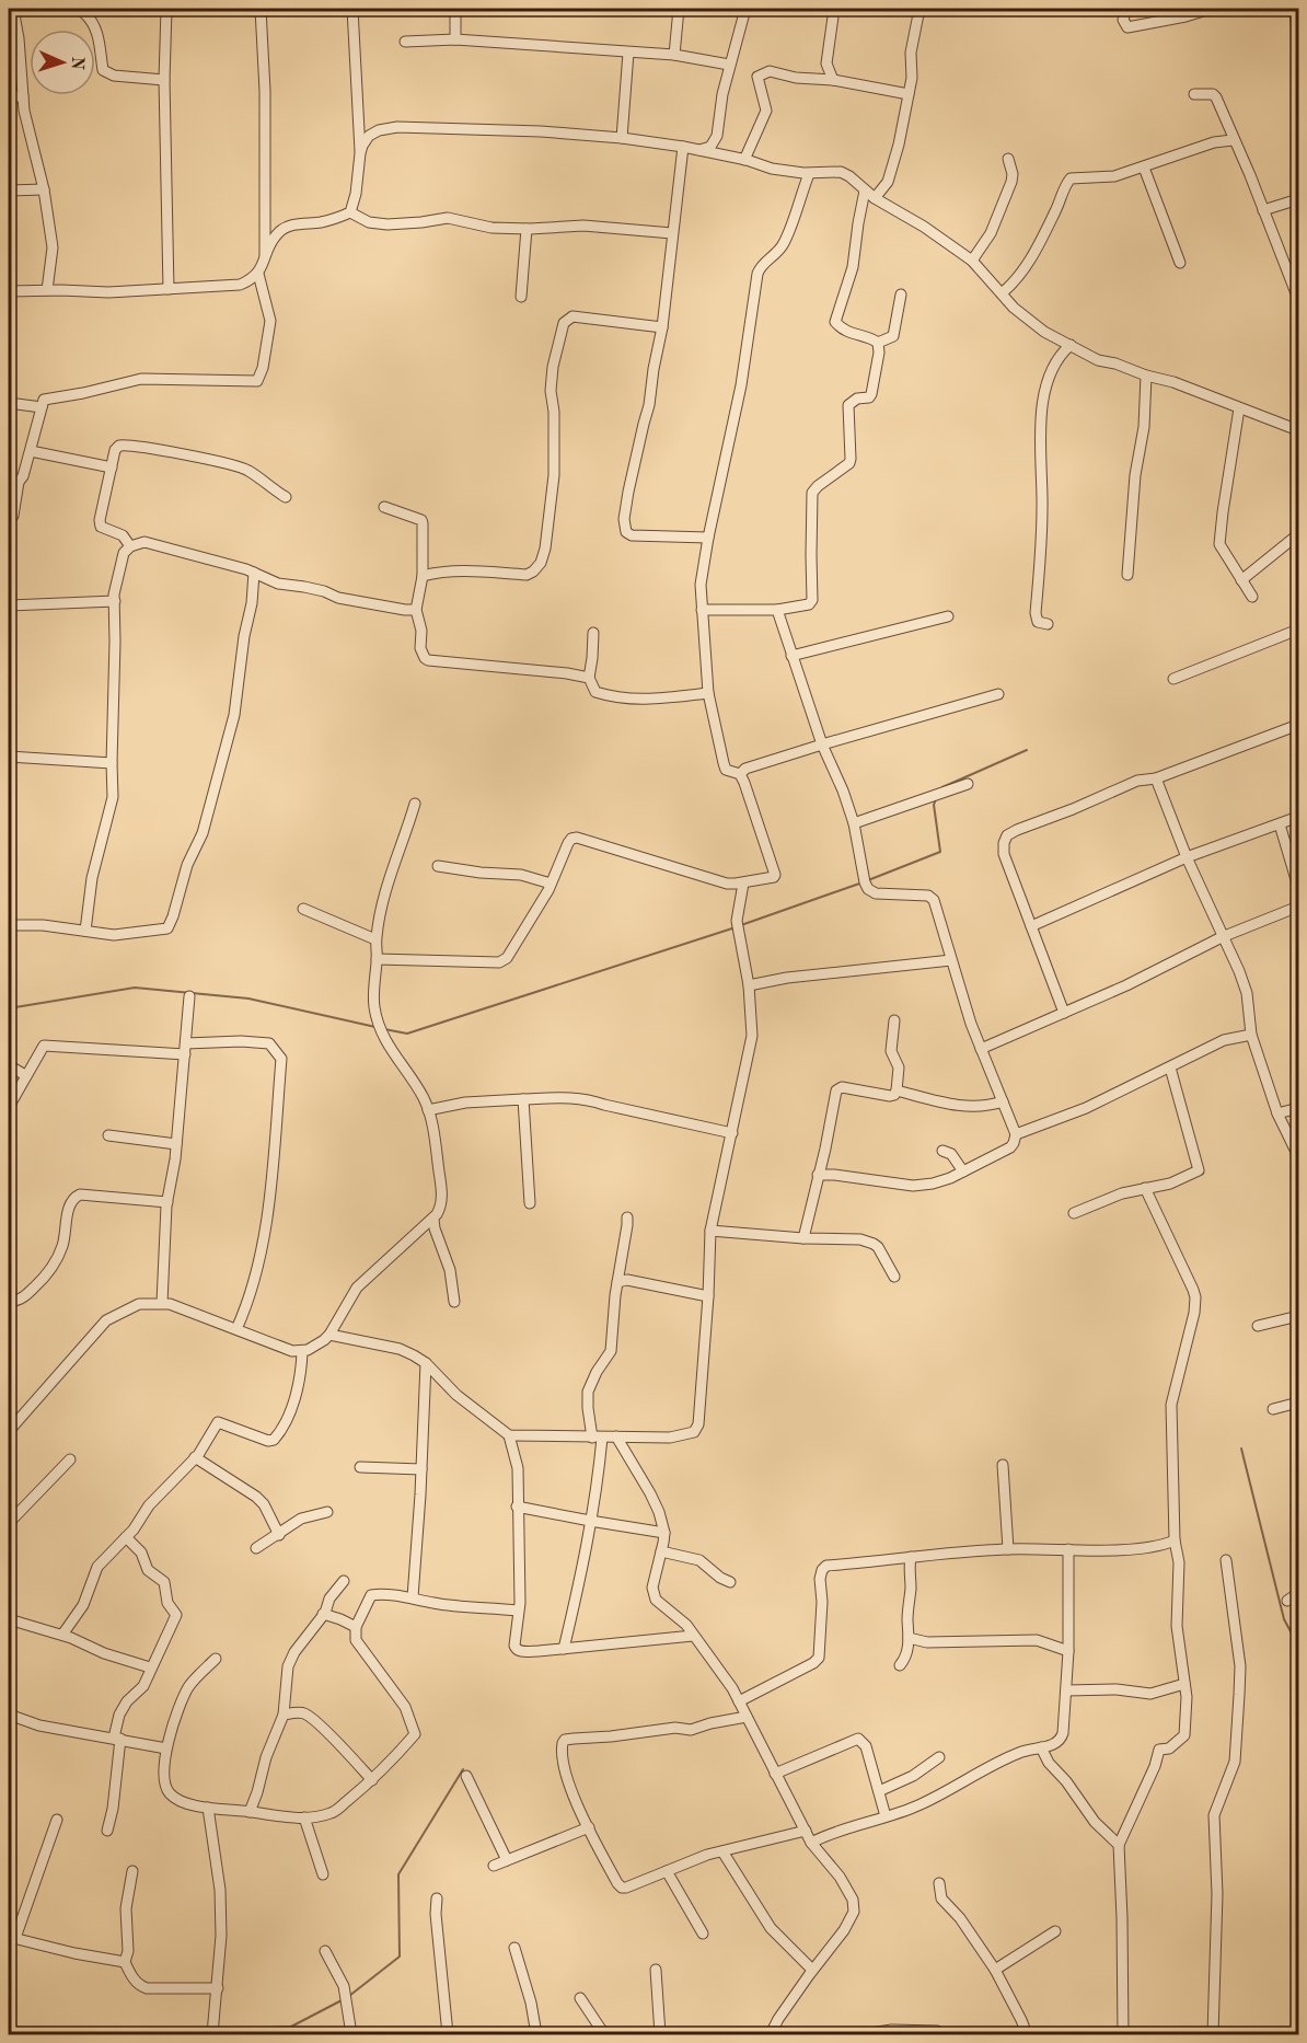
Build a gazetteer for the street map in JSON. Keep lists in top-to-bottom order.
{
  "north": "right"
}
